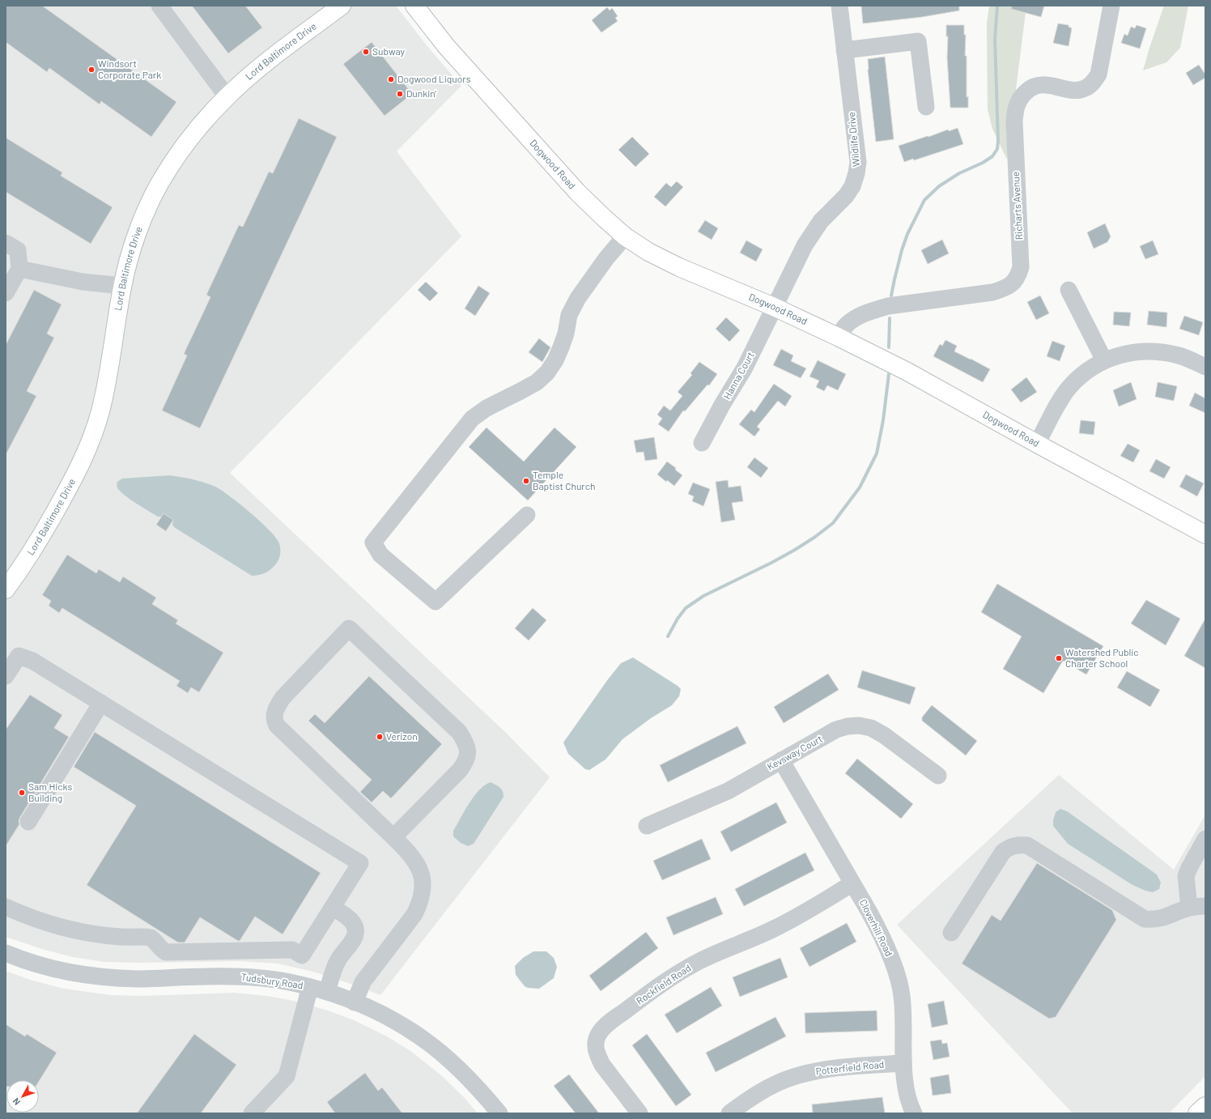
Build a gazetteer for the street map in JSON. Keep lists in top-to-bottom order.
{
  "streets": {
    "main road": ["Lord Baltimore Drive", "Dogwood Road"],
    "street": [
      "Wildlife Drive",
      "Richarts Avenue",
      "Hanna Court",
      "Kevsway Court",
      "Cloverhill Road",
      "Tudsbury Road",
      "Rockfield Road",
      "Potterfield Road"
    ]
  },
  "crossings": [
    ["Wildlife Drive", "Dogwood Road"],
    ["Wildlife Drive", "Hanna Court"],
    ["Dogwood Road", "Richarts Avenue"],
    ["Dogwood Road", "Hanna Court"],
    ["Kevsway Court", "Cloverhill Road"],
    ["Cloverhill Road", "Rockfield Road"],
    ["Cloverhill Road", "Potterfield Road"]
  ],
  "places": [
    "Subway",
    "Windsort Corporate Park",
    "Dogwood Liquors",
    "Dunkin'",
    "Temple Baptist Church",
    "Watershed Public Charter School",
    "Verizon",
    "Sam Hicks Building"
  ],
  "north": "bottom left"
}
